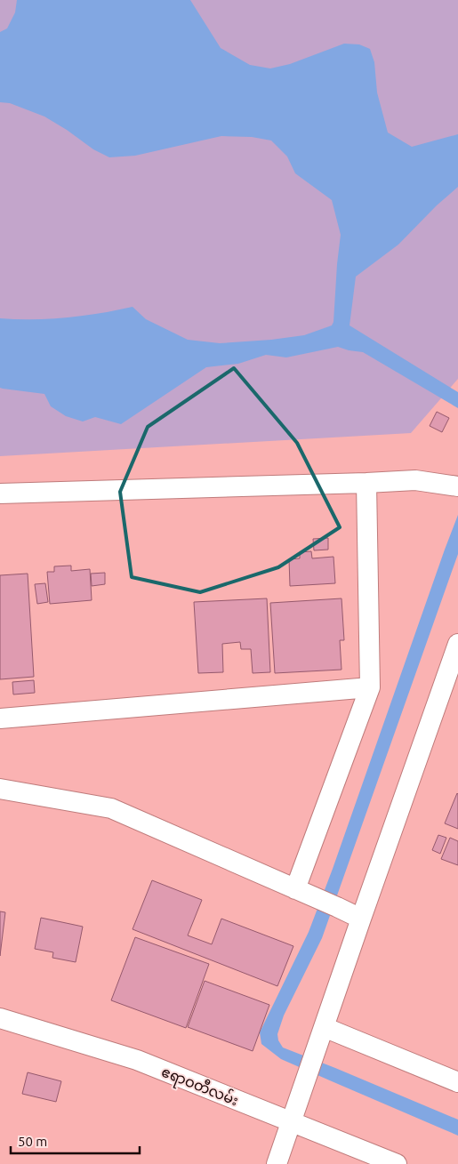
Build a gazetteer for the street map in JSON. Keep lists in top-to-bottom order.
{
  "streets": {
    "street": ["ဧရာဝတီလမ်း"]
  },
  "scale_bar": "50 m"
}
